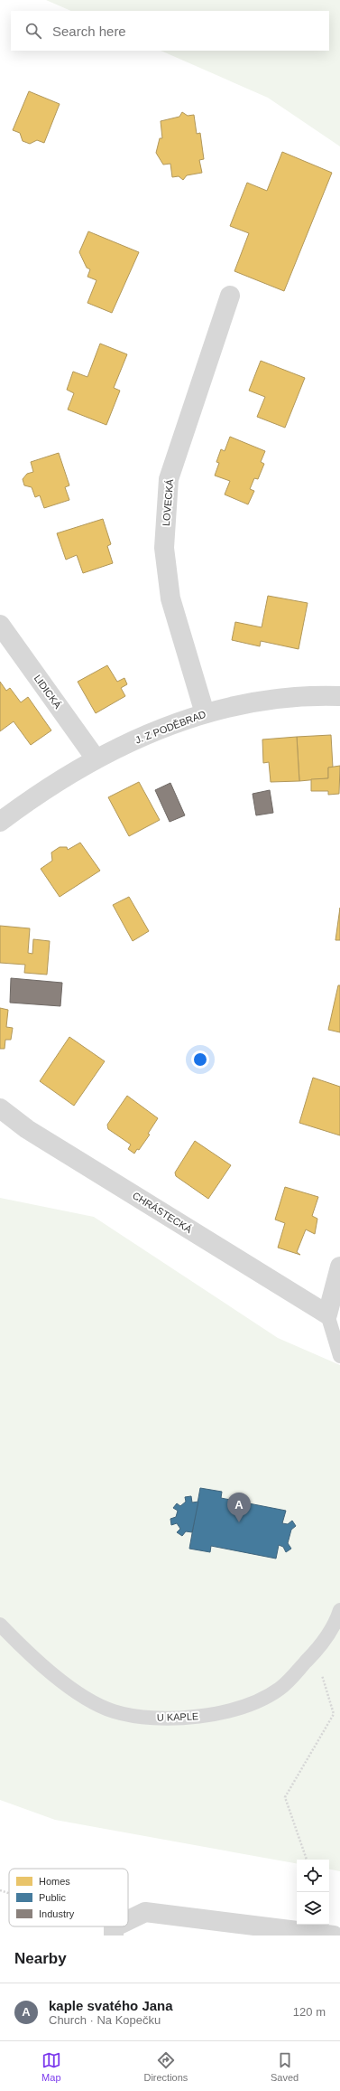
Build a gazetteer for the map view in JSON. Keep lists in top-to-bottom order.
{
  "streets": {
    "street": [
      "LOVECKÁ",
      "LIDICKÁ",
      "J. Z PODĚBRAD",
      "CHRÁSTECKÁ"
    ],
    "lane": ["U KAPLE"]
  },
  "crossings": [
    ["LOVECKÁ", "J. Z PODĚBRAD"],
    ["LIDICKÁ", "J. Z PODĚBRAD"]
  ],
  "legend": ["Homes", "Public", "Industry"],
  "page": {
    "search": "Search here",
    "pins": "A",
    "heading": "Nearby",
    "list": [
      {
        "mark": "A",
        "name": "kaple svatého Jana",
        "note": "Church · Na Kopečku",
        "value": "120 m"
      }
    ],
    "nav": ["Map", "Directions", "Saved"]
  }
}
